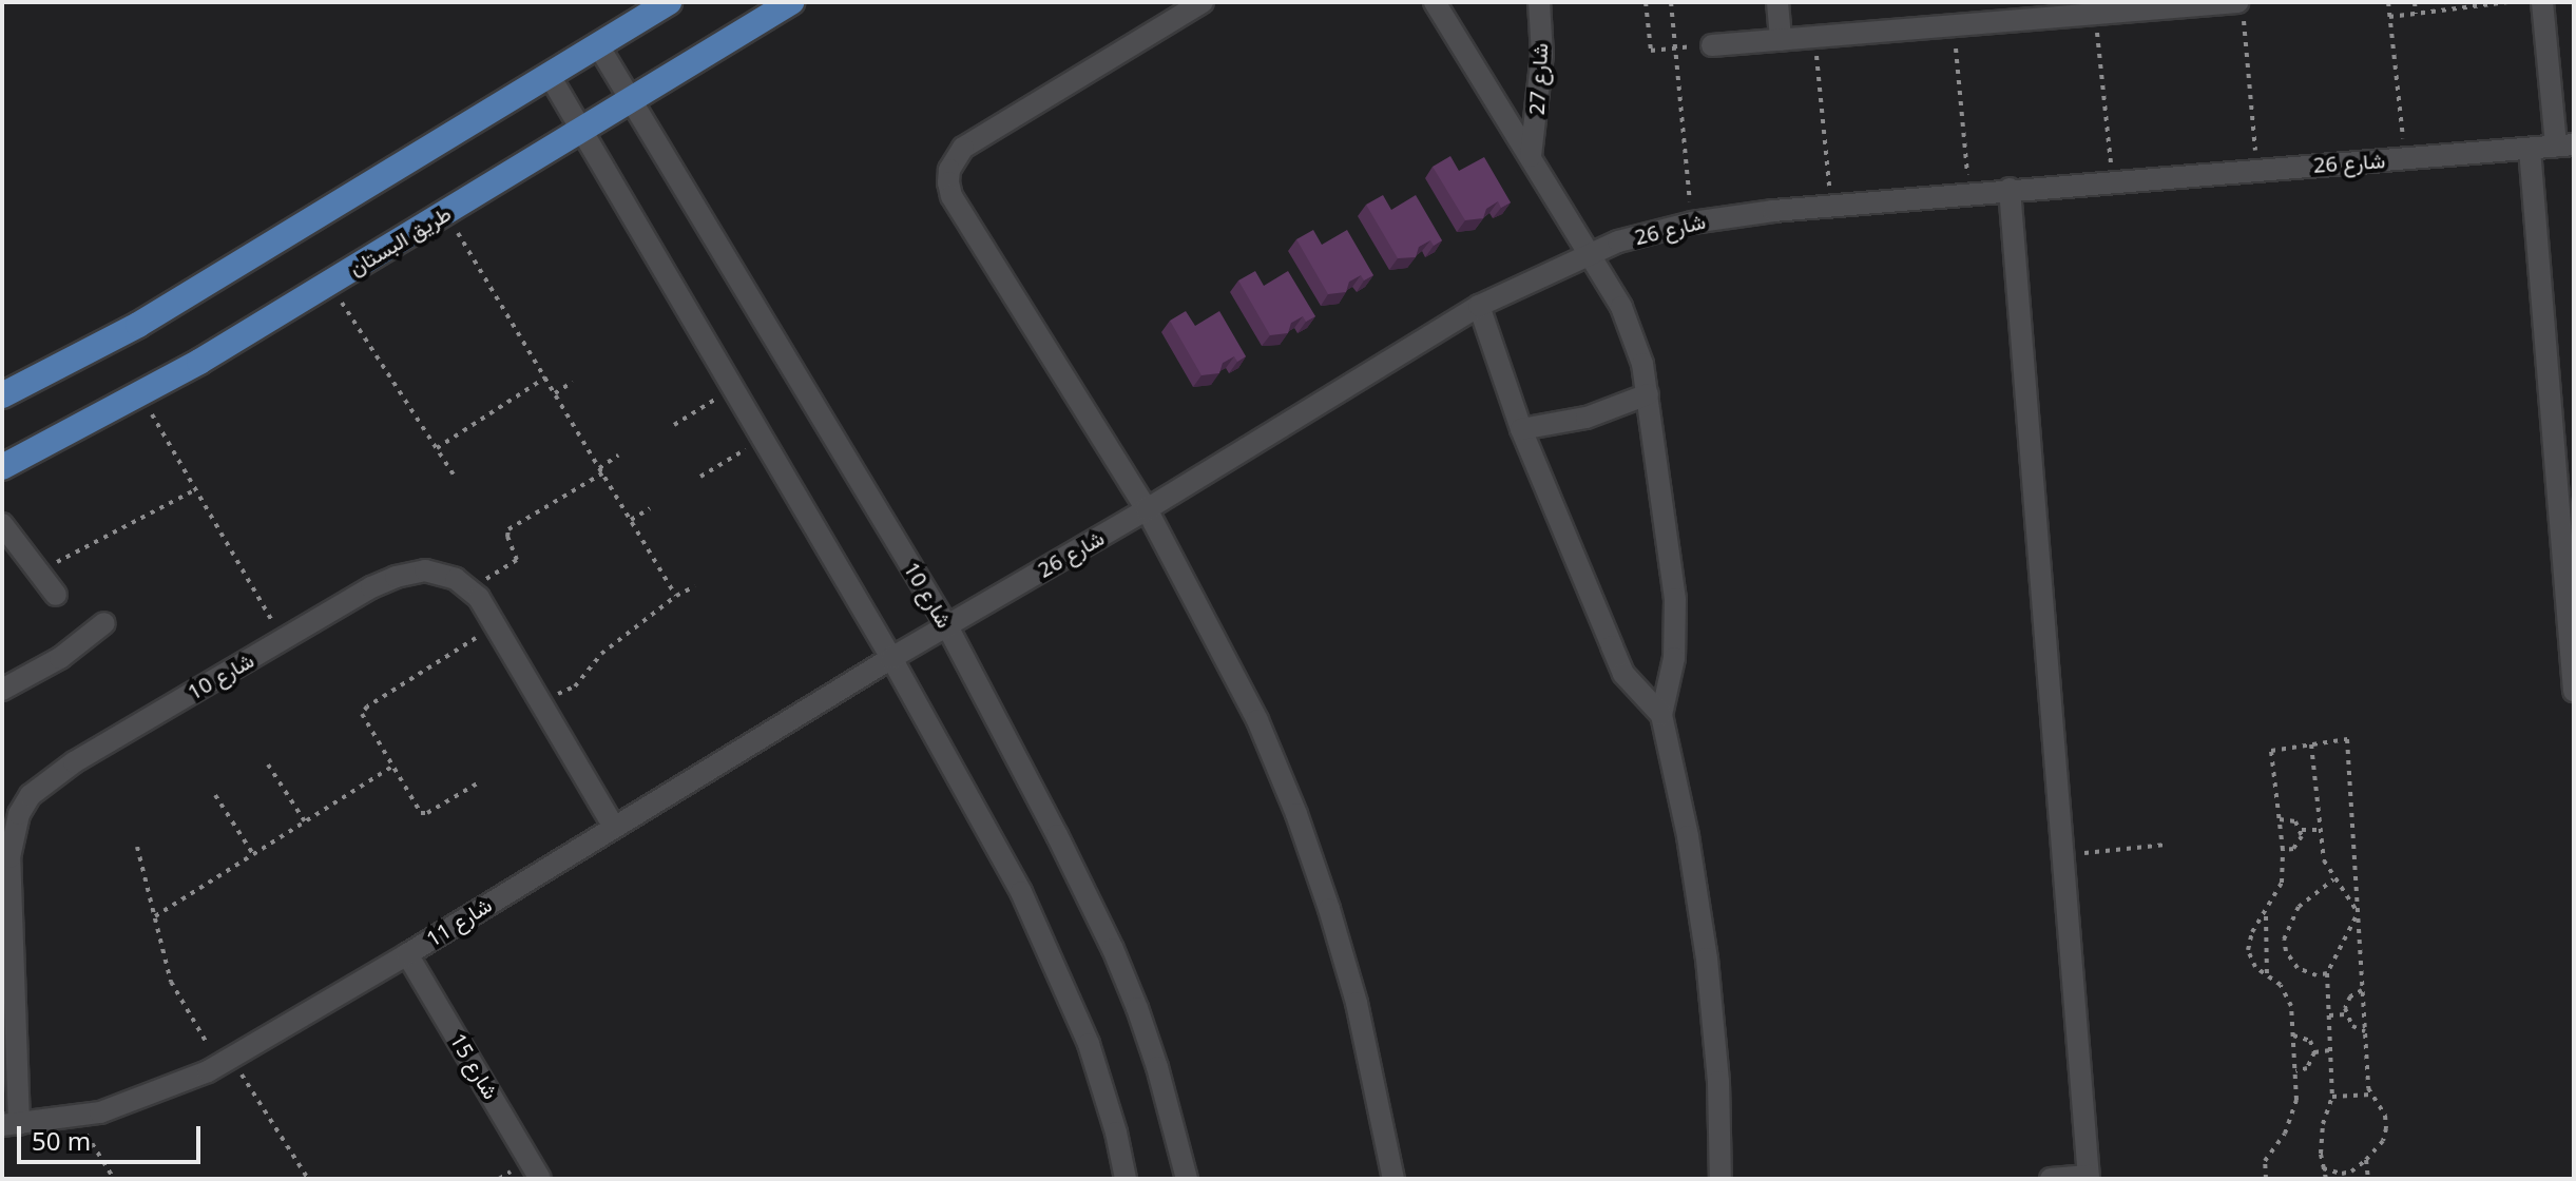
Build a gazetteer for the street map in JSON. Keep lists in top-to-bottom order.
{
  "streets": {
    "main road": ["طريق البستان"],
    "street": [
      "شارع 27",
      "شارع 26",
      "شارع 10",
      "شارع 11",
      "شارع 15"
    ]
  },
  "crossings": [
    ["شارع 26", "شارع 10"],
    ["شارع 26", "شارع 11"],
    ["طريق البستان", "شارع 10"],
    ["شارع 10", "شارع 11"],
    ["شارع 11", "شارع 15"]
  ],
  "scale_bar": "50 m"
}
